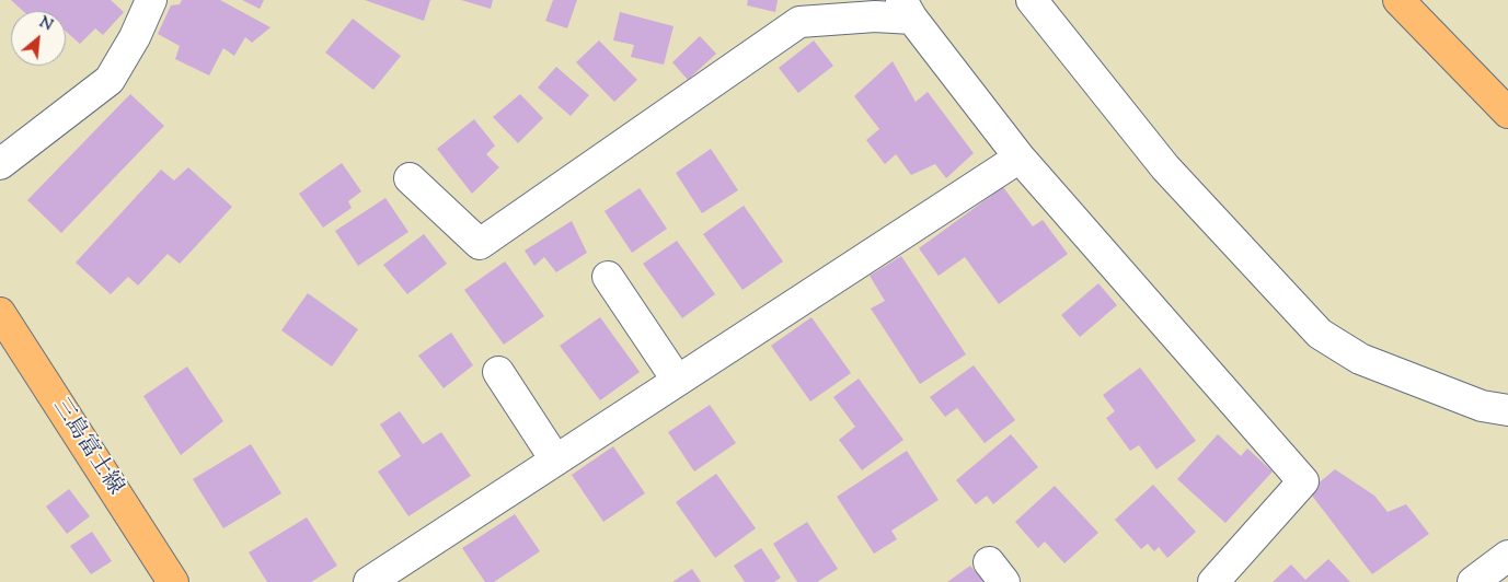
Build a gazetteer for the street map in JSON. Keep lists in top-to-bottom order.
{
  "streets": {
    "main road": ["三島富士線"]
  },
  "north": "top right"
}
